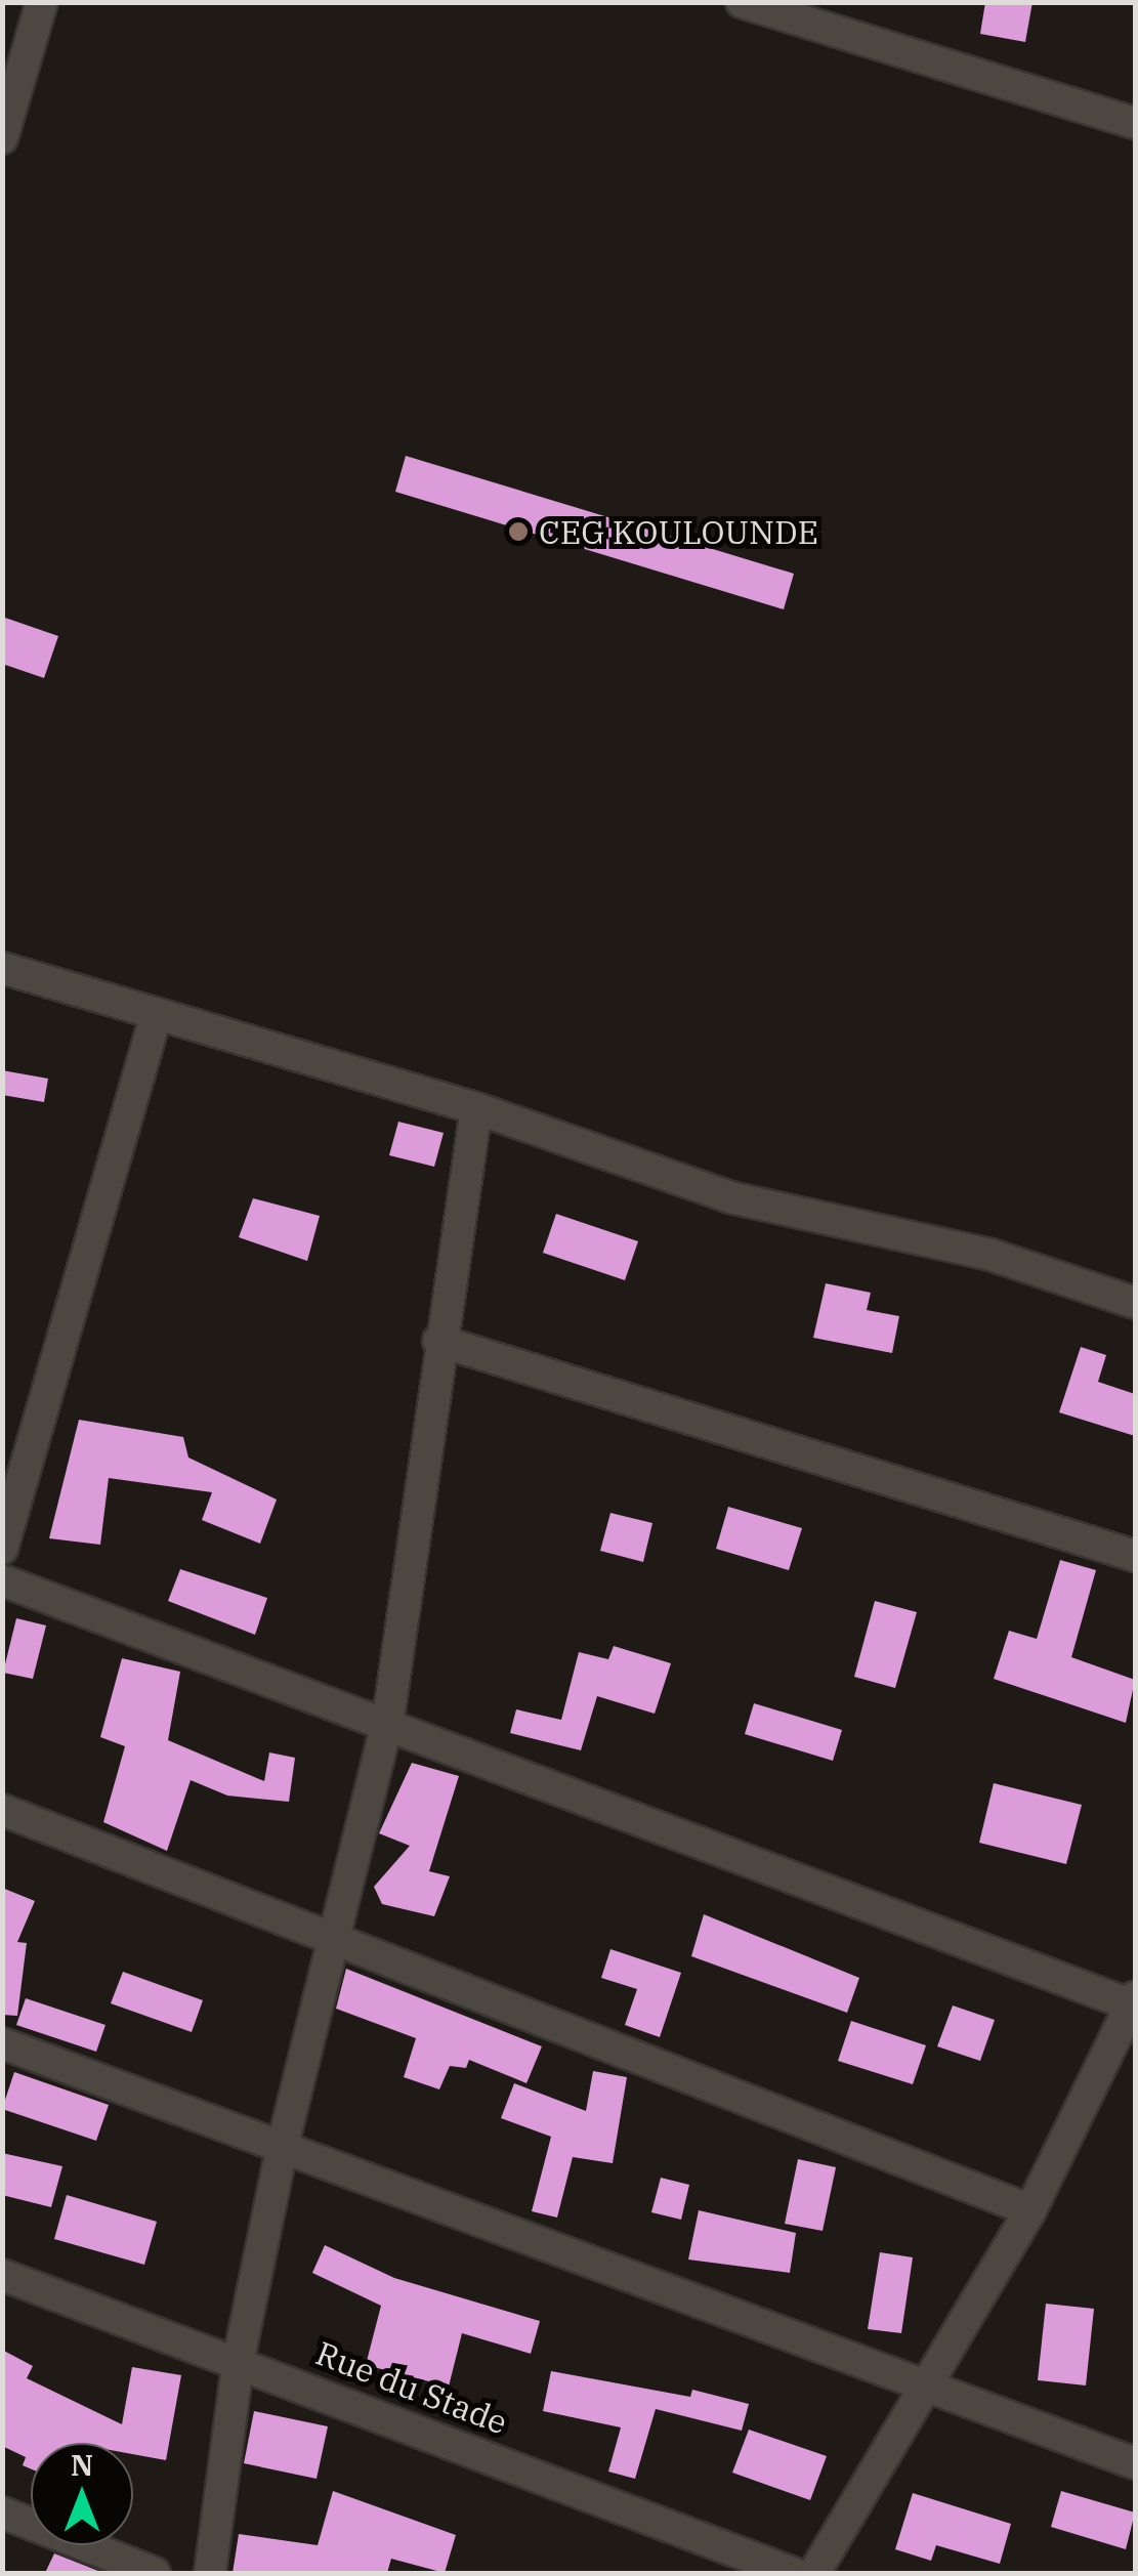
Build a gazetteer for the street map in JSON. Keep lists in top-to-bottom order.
{
  "streets": {
    "street": ["Rue du Stade"]
  },
  "places": ["CEG KOULOUNDE"],
  "north": "top"
}
